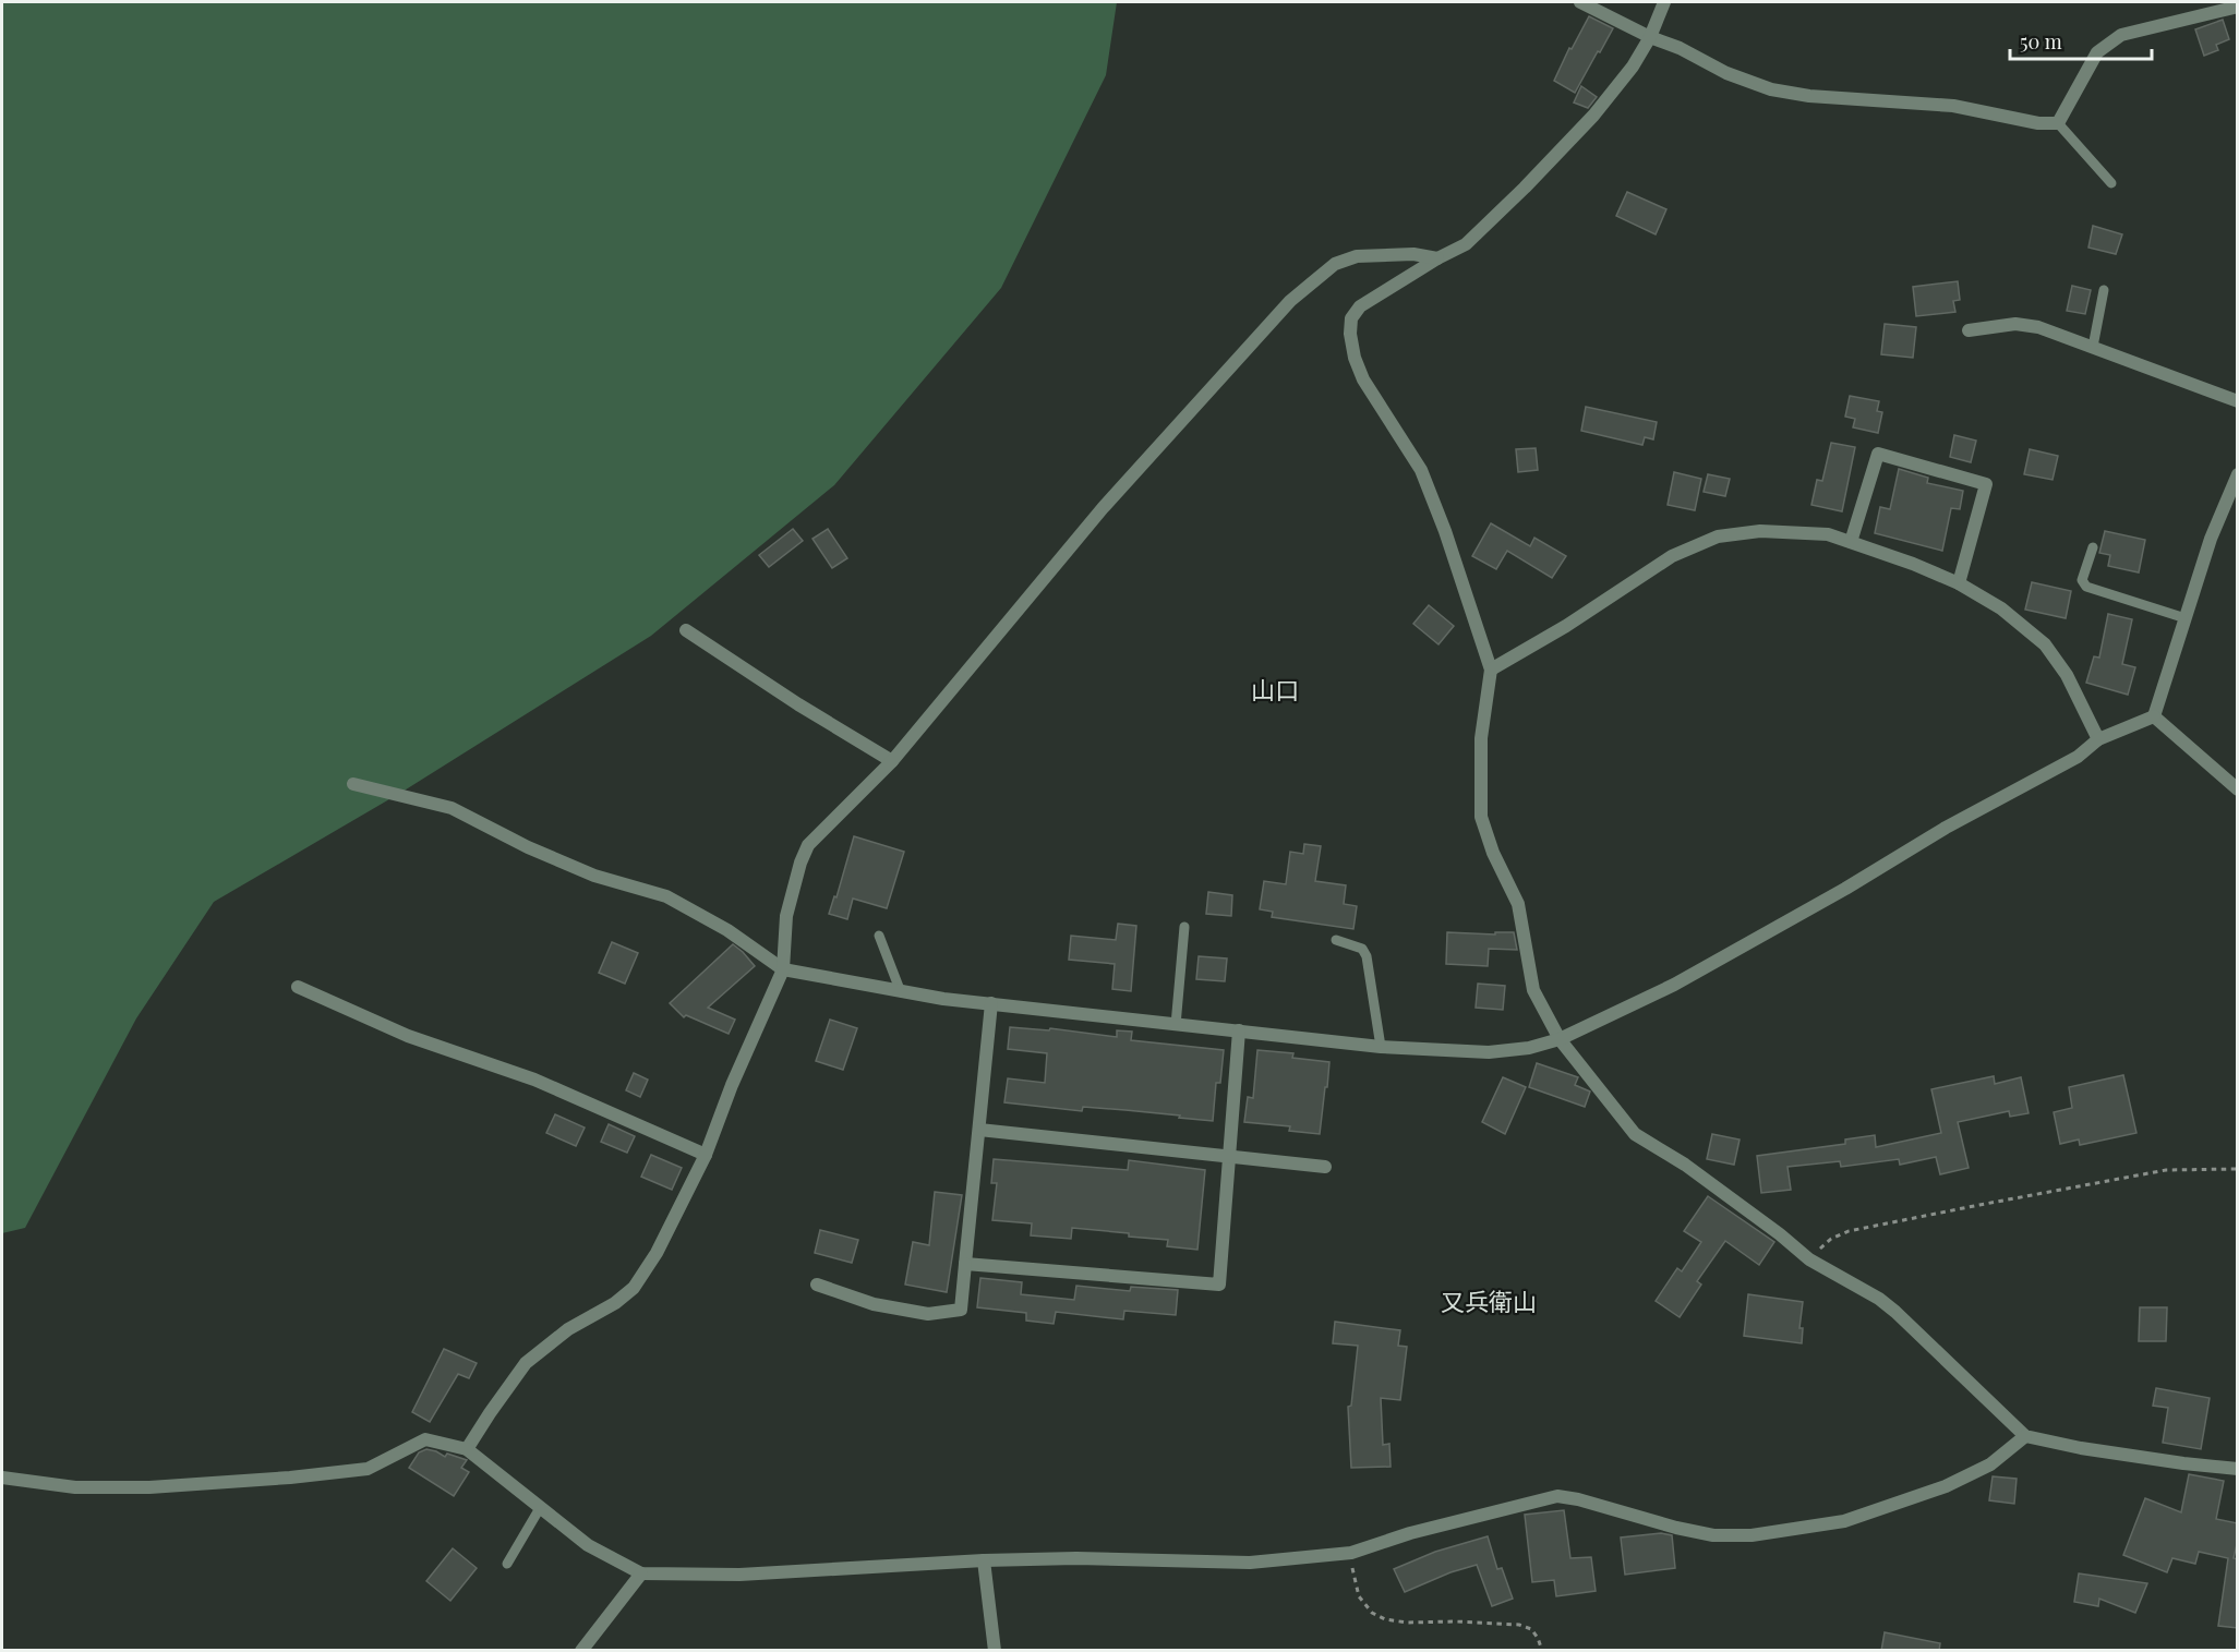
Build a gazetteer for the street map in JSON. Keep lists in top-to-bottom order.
{
  "districts": ["山口", "又兵衛山"],
  "scale_bar": "50 m"
}
